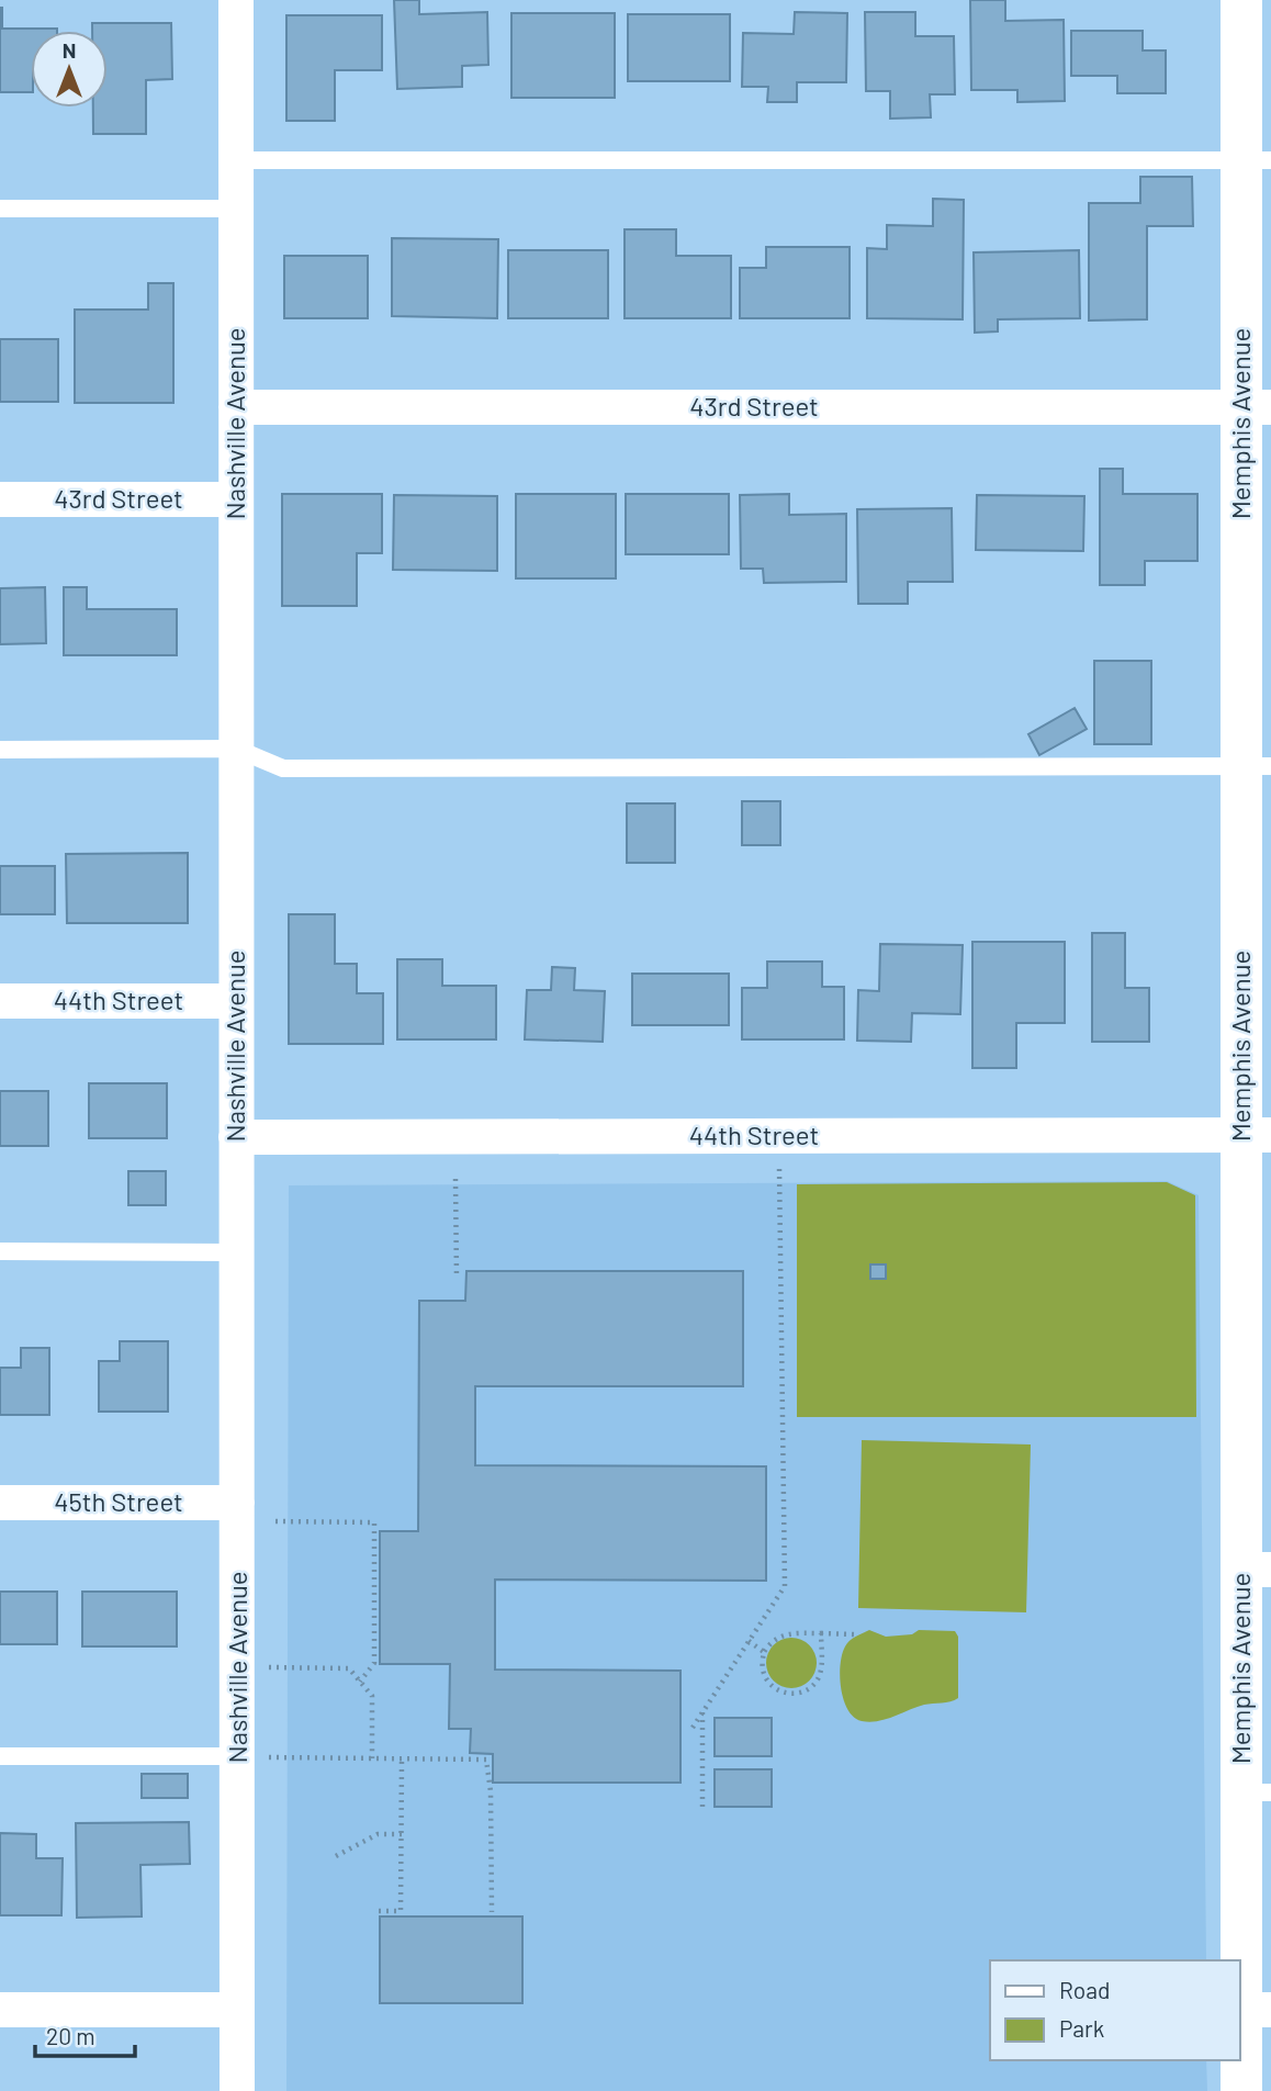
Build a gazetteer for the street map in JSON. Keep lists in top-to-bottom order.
{
  "streets": {
    "street": [
      "43rd Street",
      "Nashville Avenue",
      "Memphis Avenue",
      "44th Street",
      "45th Street"
    ]
  },
  "crossings": [
    ["43rd Street", "Nashville Avenue"],
    ["43rd Street", "Memphis Avenue"],
    ["Nashville Avenue", "44th Street"],
    ["Nashville Avenue", "45th Street"],
    ["Memphis Avenue", "44th Street"]
  ],
  "legend": ["Road", "Park"],
  "scale_bar": "20 m",
  "north": "top"
}
